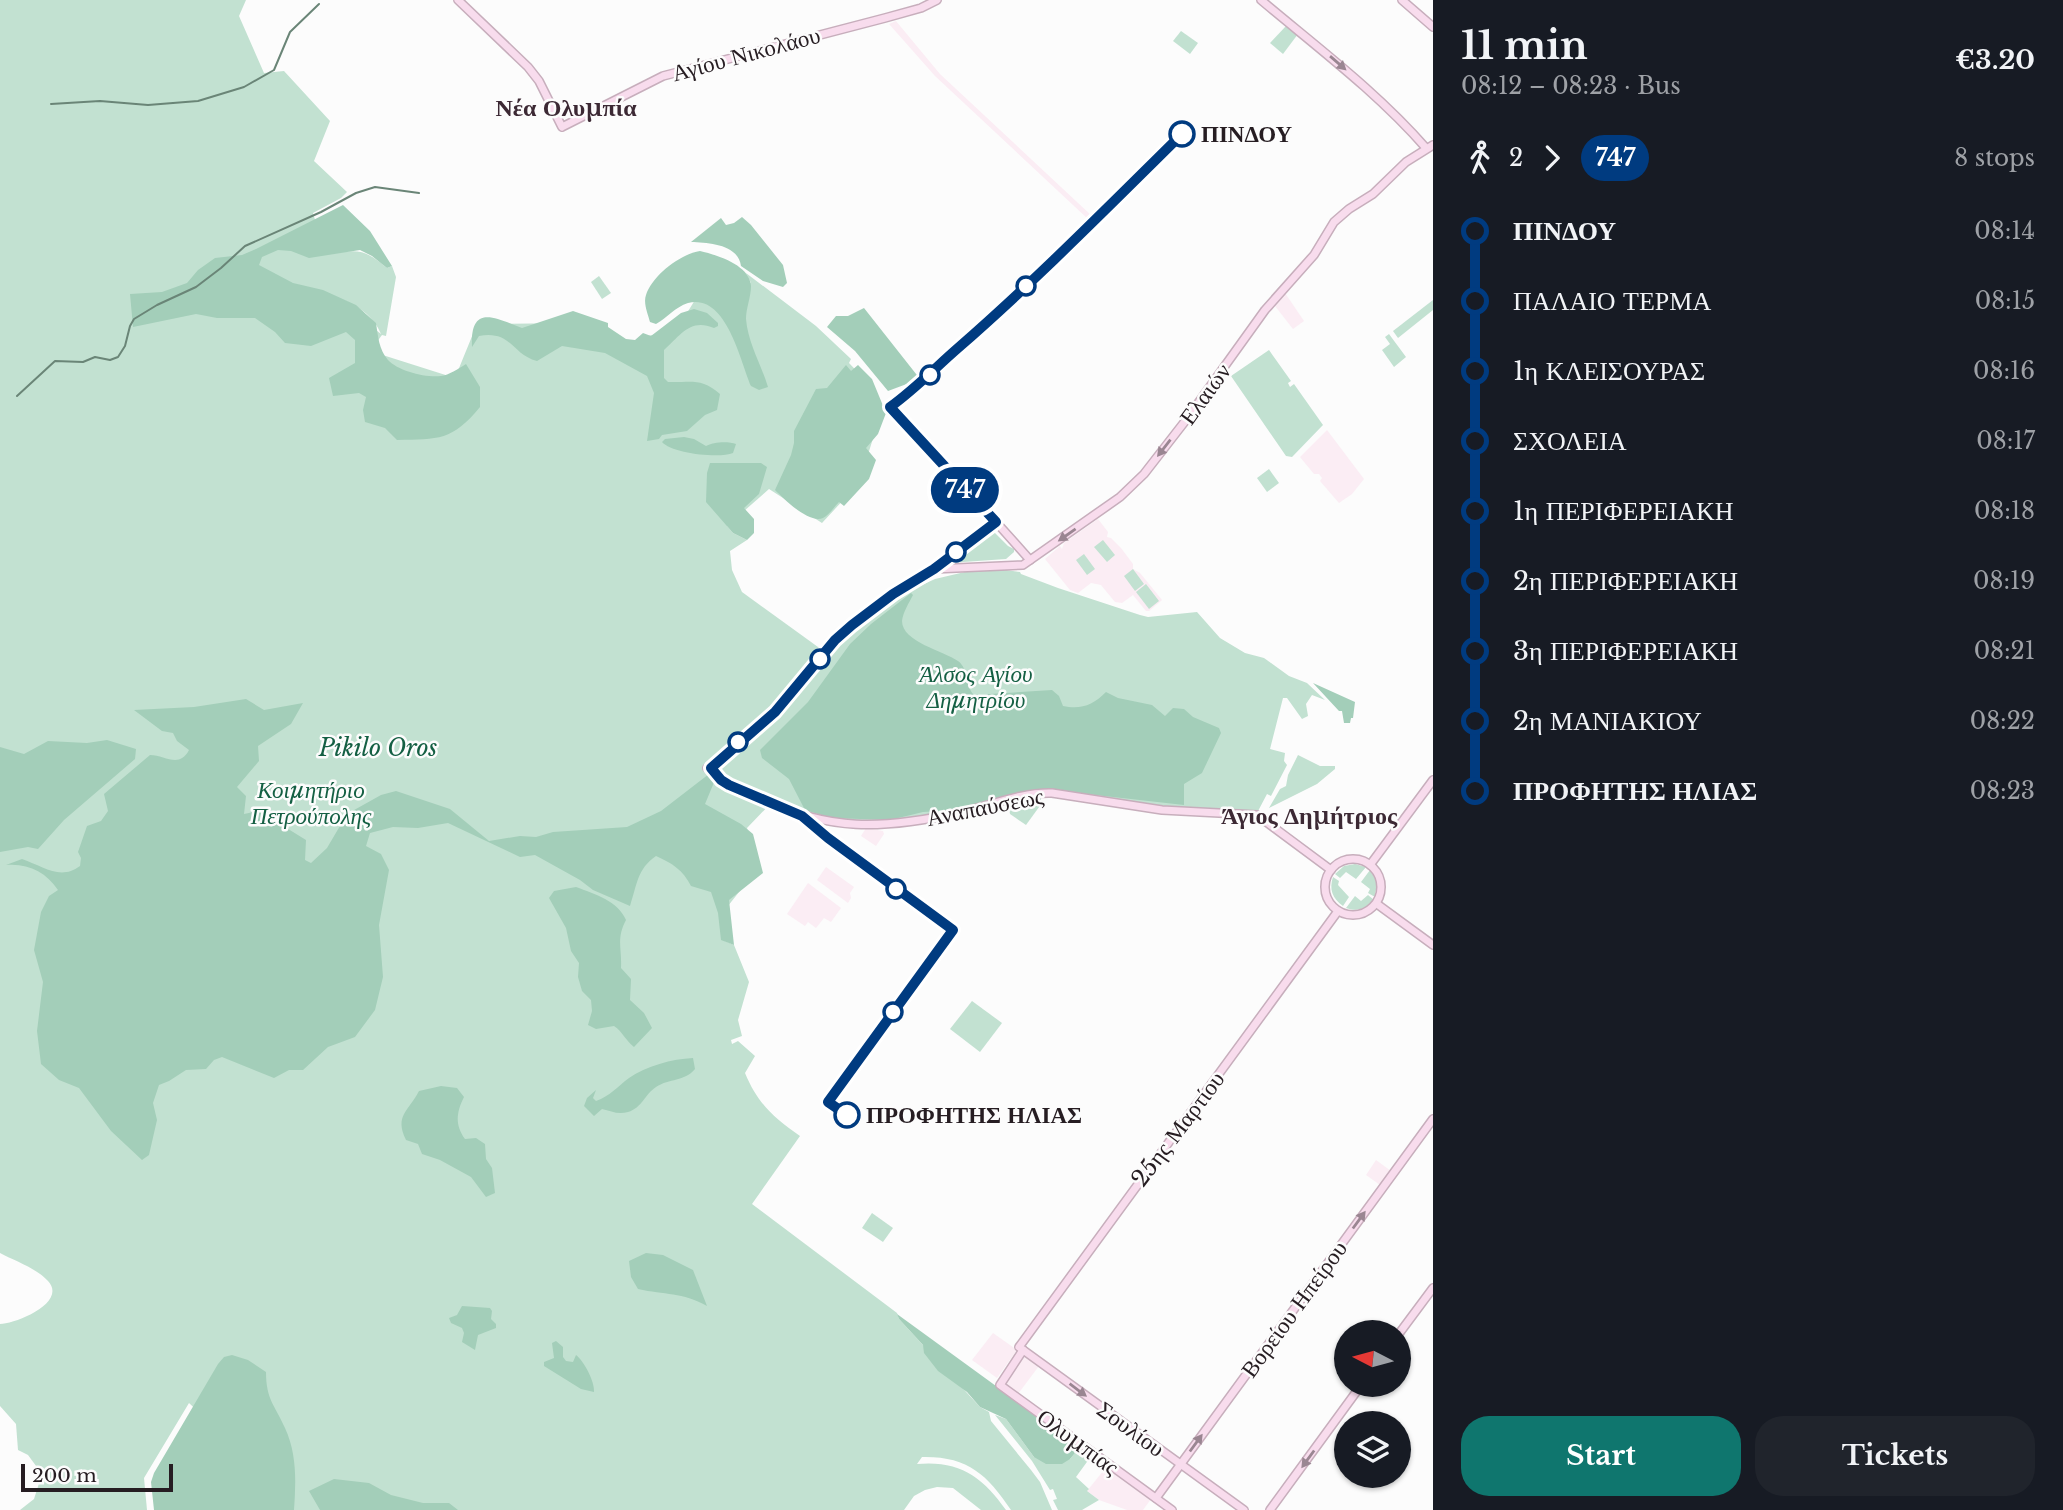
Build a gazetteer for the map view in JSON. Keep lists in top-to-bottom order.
{
  "streets": {
    "street": [
      "Αγίου Νικολάου",
      "Ελαιών",
      "Αναπαύσεως",
      "25ης Μαρτίου",
      "Βορείου Ηπείρου",
      "Σουλίου",
      "Ολυμπίας"
    ]
  },
  "crossings": [
    ["Ελαιών", "Αναπαύσεως"],
    ["Αναπαύσεως", "25ης Μαρτίου"],
    ["25ης Μαρτίου", "Σουλίου"],
    ["25ης Μαρτίου", "Ολυμπίας"],
    ["Βορείου Ηπείρου", "Σουλίου"],
    ["Βορείου Ηπείρου", "Ολυμπίας"]
  ],
  "one_way": ["Ελαιών", "Βορείου Ηπείρου", "Σουλίου"],
  "districts": ["Νέα Ολυμπία", "Άγιος Δημήτριος"],
  "parks": ["Άλσος Αγίου Δημητρίου", "Pikilo Oros", "Κοιμητήριο Πετρούπολης"],
  "places": ["ΠΙΝΔΟΥ", "ΠΡΟΦΗΤΗΣ ΗΛΙΑΣ"],
  "lines": ["bus line 747"],
  "scale_bar": "200 m",
  "north": "left",
  "page": {
    "on_map": "747",
    "heading": ["11 min", "08:12 – 08:23 · Bus", "€3.20"],
    "legs": ["2", "747", "8 stops"],
    "list": [
      {
        "name": "ΠΙΝΔΟΥ",
        "value": "08:14"
      },
      {
        "name": "ΠΑΛΑΙΟ ΤΕΡΜΑ",
        "value": "08:15"
      },
      {
        "name": "1η ΚΛΕΙΣΟΥΡΑΣ",
        "value": "08:16"
      },
      {
        "name": "ΣΧΟΛΕΙΑ",
        "value": "08:17"
      },
      {
        "name": "1η ΠΕΡΙΦΕΡΕΙΑΚΗ",
        "value": "08:18"
      },
      {
        "name": "2η ΠΕΡΙΦΕΡΕΙΑΚΗ",
        "value": "08:19"
      },
      {
        "name": "3η ΠΕΡΙΦΕΡΕΙΑΚΗ",
        "value": "08:21"
      },
      {
        "name": "2η ΜΑΝΙΑΚΙΟΥ",
        "value": "08:22"
      },
      {
        "name": "ΠΡΟΦΗΤΗΣ ΗΛΙΑΣ",
        "value": "08:23"
      }
    ],
    "buttons": ["Start", "Tickets"],
    "scale": "200 m"
  }
}
